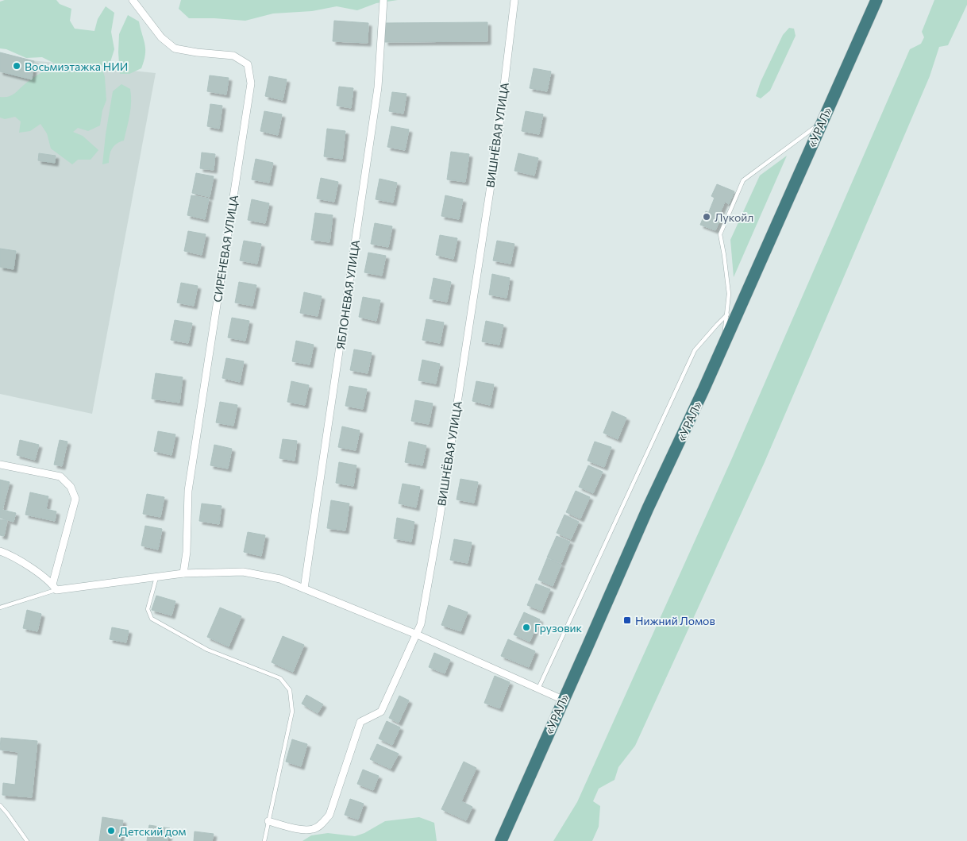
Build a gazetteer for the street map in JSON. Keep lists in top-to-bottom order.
{
  "streets": {
    "highway": ["«УРАЛ»"],
    "street": ["ВИШНЁВАЯ УЛИЦА", "СИРЕНЕВАЯ УЛИЦА", "ЯБЛОНЕВАЯ УЛИЦА"]
  },
  "places": {
    "other": [
      "Восьмиэтажка НИИ",
      "Лукойл",
      "Грузовик",
      "Детский дом"
    ],
    "transit": ["Нижний Ломов"]
  }
}
